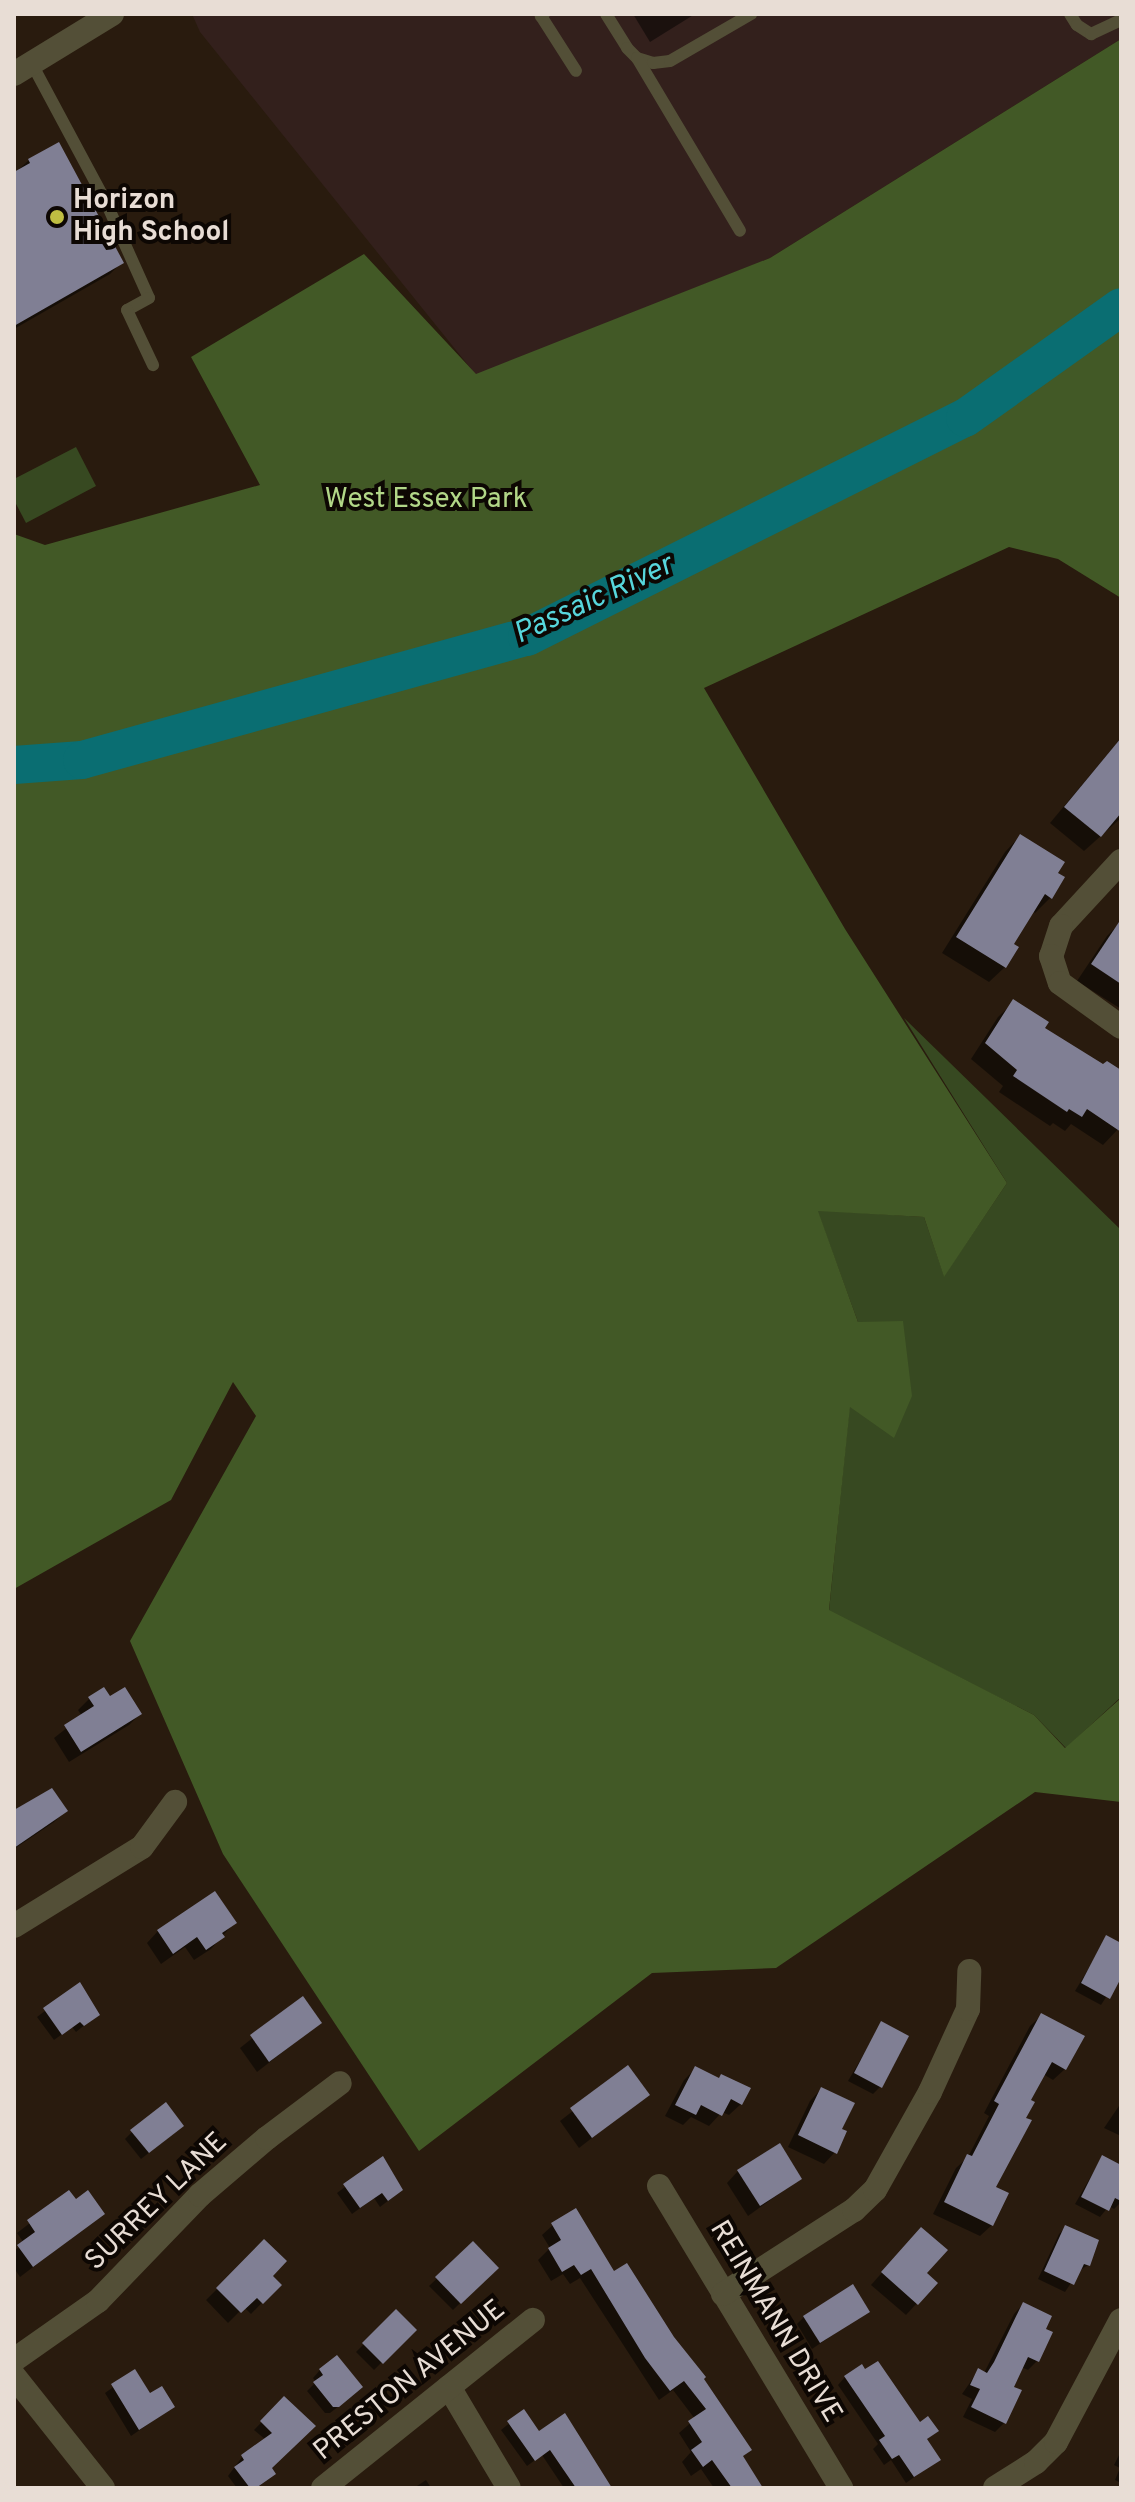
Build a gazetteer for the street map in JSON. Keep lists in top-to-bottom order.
{
  "streets": {
    "street": ["SURREY LANE", "REINMANN DRIVE", "PRESTON AVENUE"]
  },
  "water": ["Passaic River"],
  "parks": ["West Essex Park"],
  "places": ["Horizon High School"]
}
